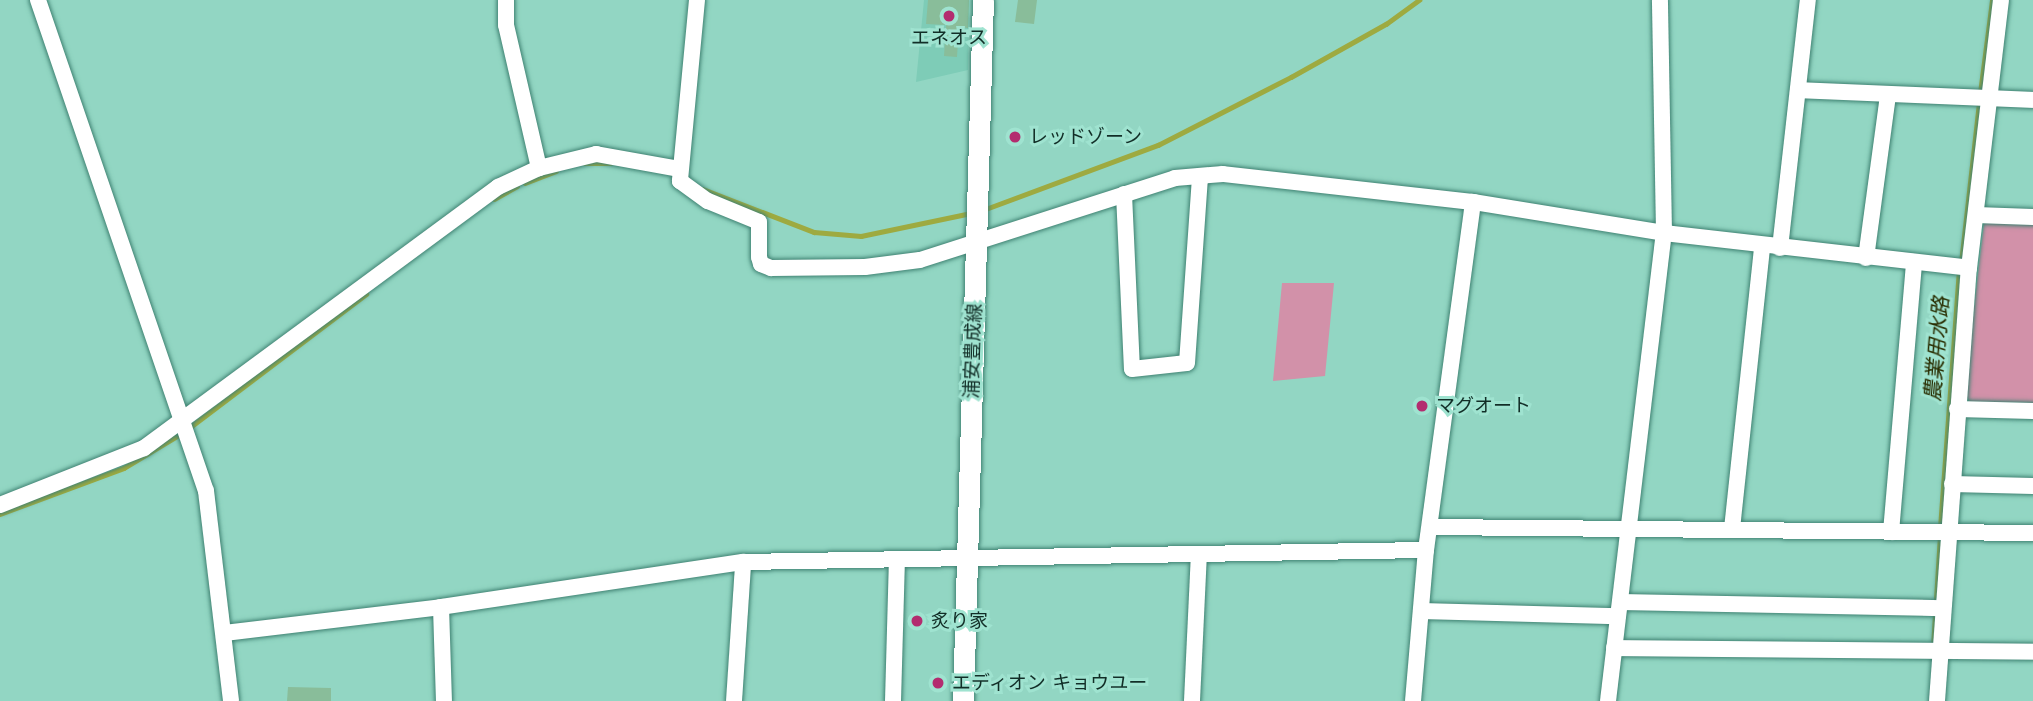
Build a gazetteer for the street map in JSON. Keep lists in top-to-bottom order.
{
  "streets": {
    "main road": ["浦安豊成線"]
  },
  "water": ["農業用水路"],
  "places": [
    "エネオス",
    "レッドゾーン",
    "マグオート",
    "炙り家",
    "エディオン キョウユー"
  ]
}
